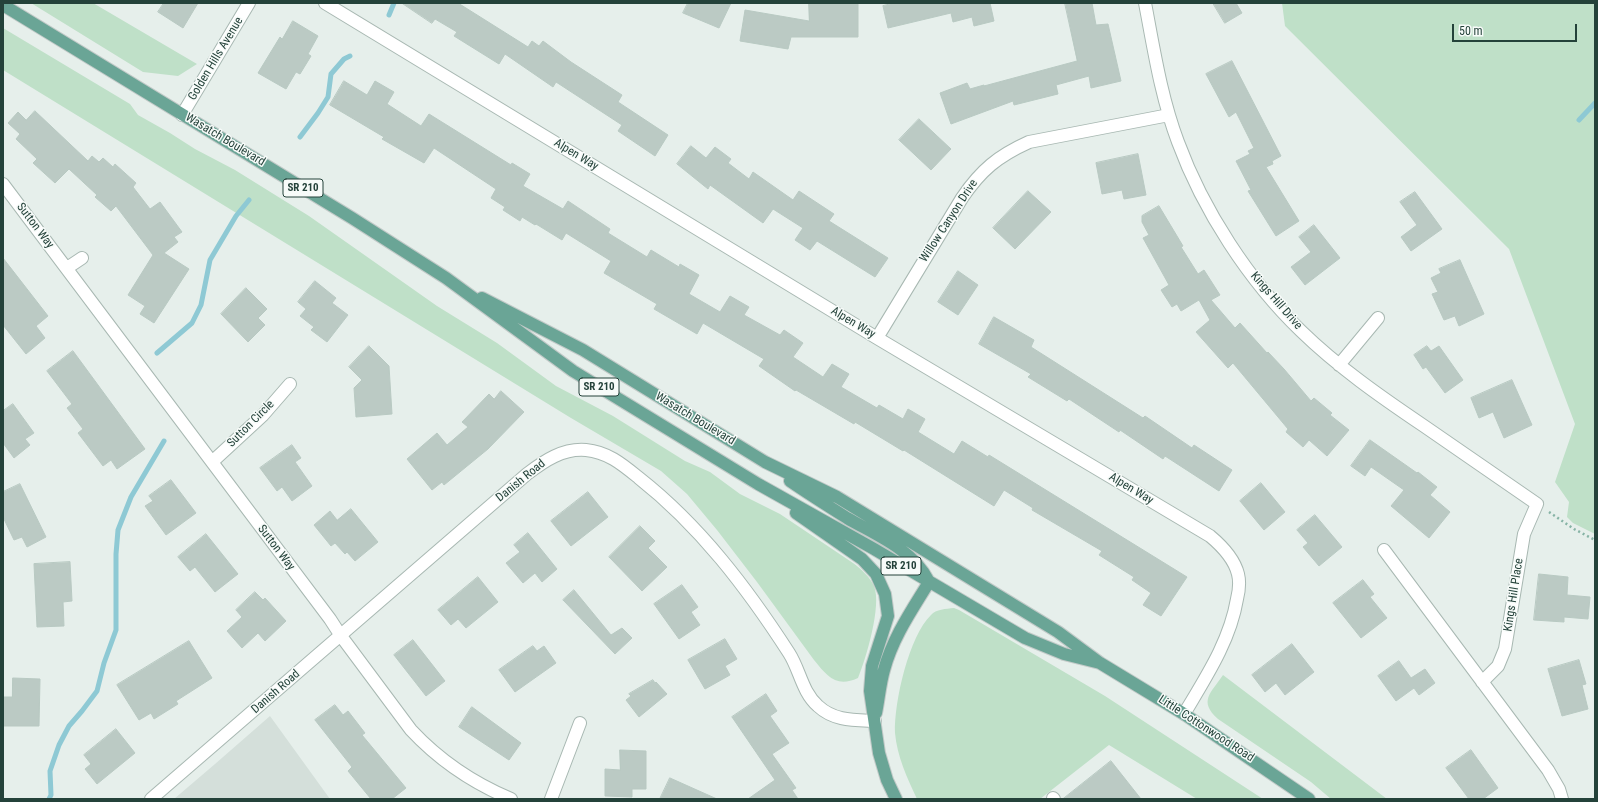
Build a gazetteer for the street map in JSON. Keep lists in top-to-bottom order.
{
  "streets": {
    "main road": ["Wasatch Boulevard", "SR 210", "Little Cottonwood Road"],
    "street": [
      "Golden Hills Avenue",
      "Alpen Way",
      "Willow Canyon Drive",
      "Sutton Way",
      "Kings Hill Drive",
      "Sutton Circle",
      "Danish Road",
      "Kings Hill Place"
    ]
  },
  "crossings": [
    ["Golden Hills Avenue", "Wasatch Boulevard"],
    ["Wasatch Boulevard", "Danish Road"],
    ["Wasatch Boulevard", "Little Cottonwood Road"],
    ["Alpen Way", "Willow Canyon Drive"],
    ["Alpen Way", "Little Cottonwood Road"],
    ["Willow Canyon Drive", "Kings Hill Drive"],
    ["Sutton Way", "Sutton Circle"],
    ["Sutton Way", "Danish Road"],
    ["Kings Hill Drive", "Kings Hill Place"]
  ],
  "scale_bar": "50 m"
}
